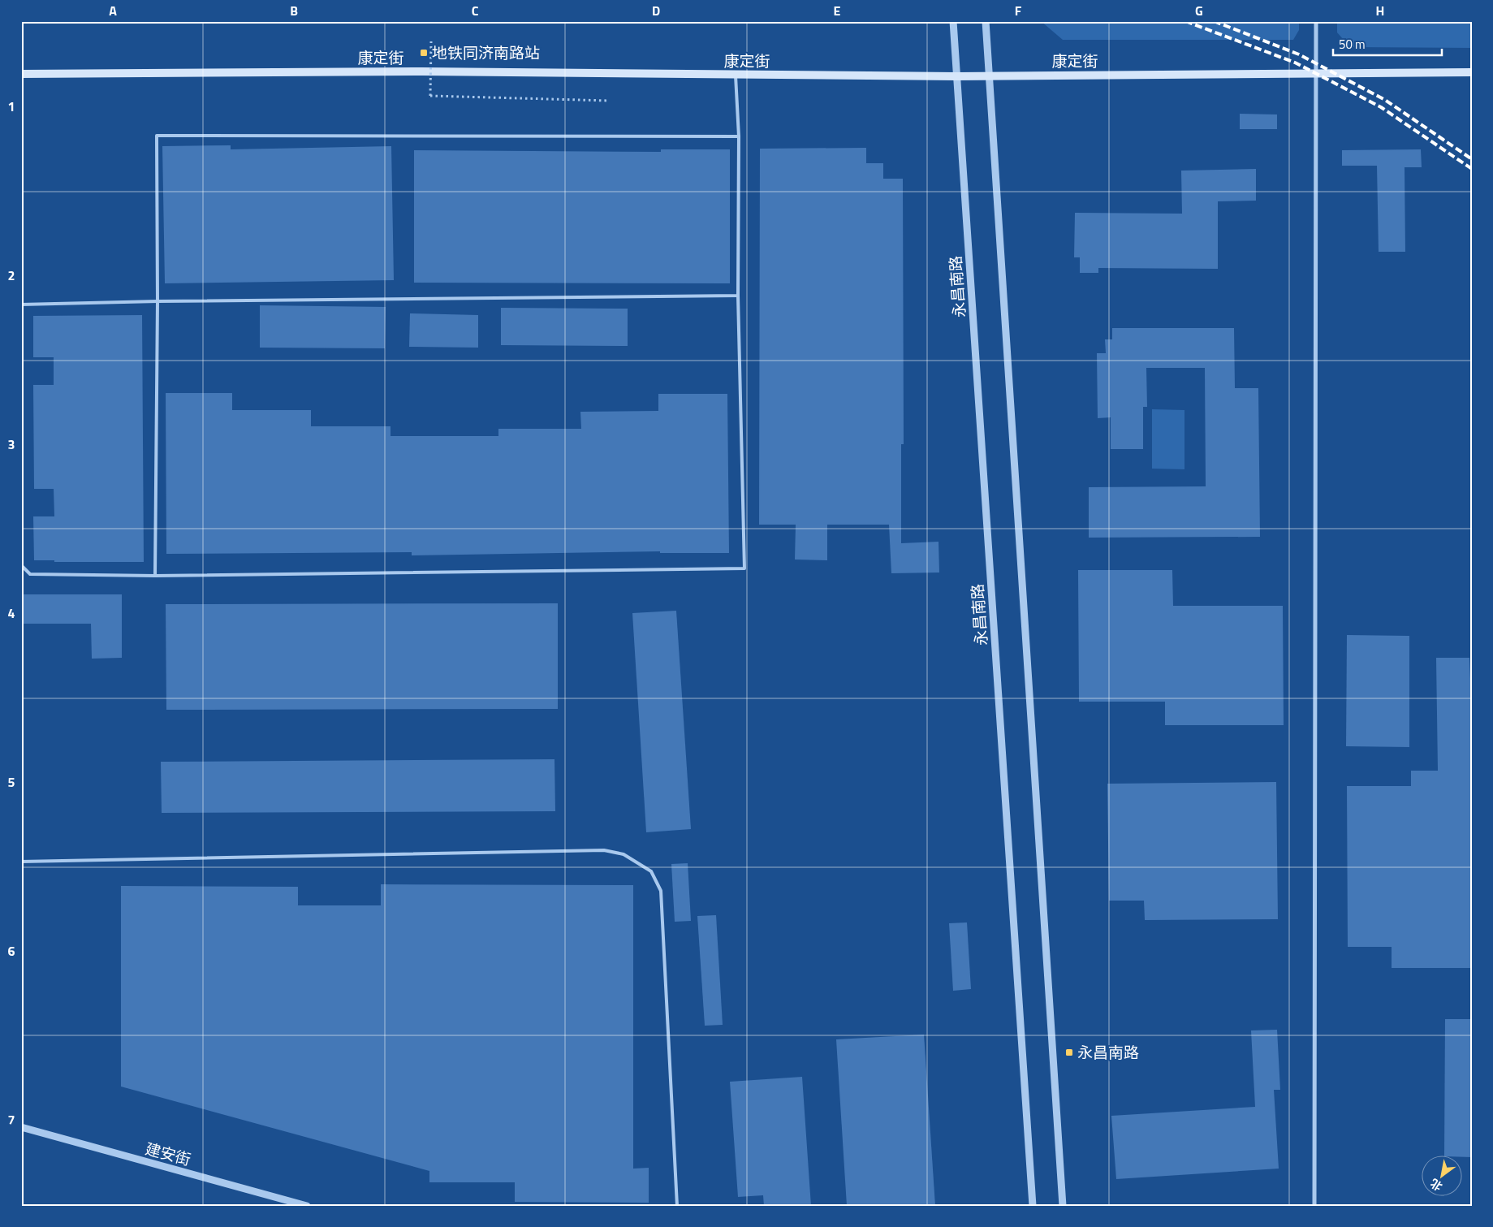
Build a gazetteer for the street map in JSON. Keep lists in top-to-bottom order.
{
  "streets": {
    "main road": ["康定街"],
    "street": ["永昌南路", "建安街"]
  },
  "crossings": [
    ["康定街", "永昌南路"]
  ],
  "places": {
    "transit": ["地铁同济南路站", "永昌南路"]
  },
  "scale_bar": "50 m",
  "north": "bottom left",
  "grid": {
    "columns": [
      "A",
      "B",
      "C",
      "D",
      "E",
      "F",
      "G",
      "H"
    ],
    "rows": [
      "1",
      "2",
      "3",
      "4",
      "5",
      "6",
      "7"
    ]
  }
}
